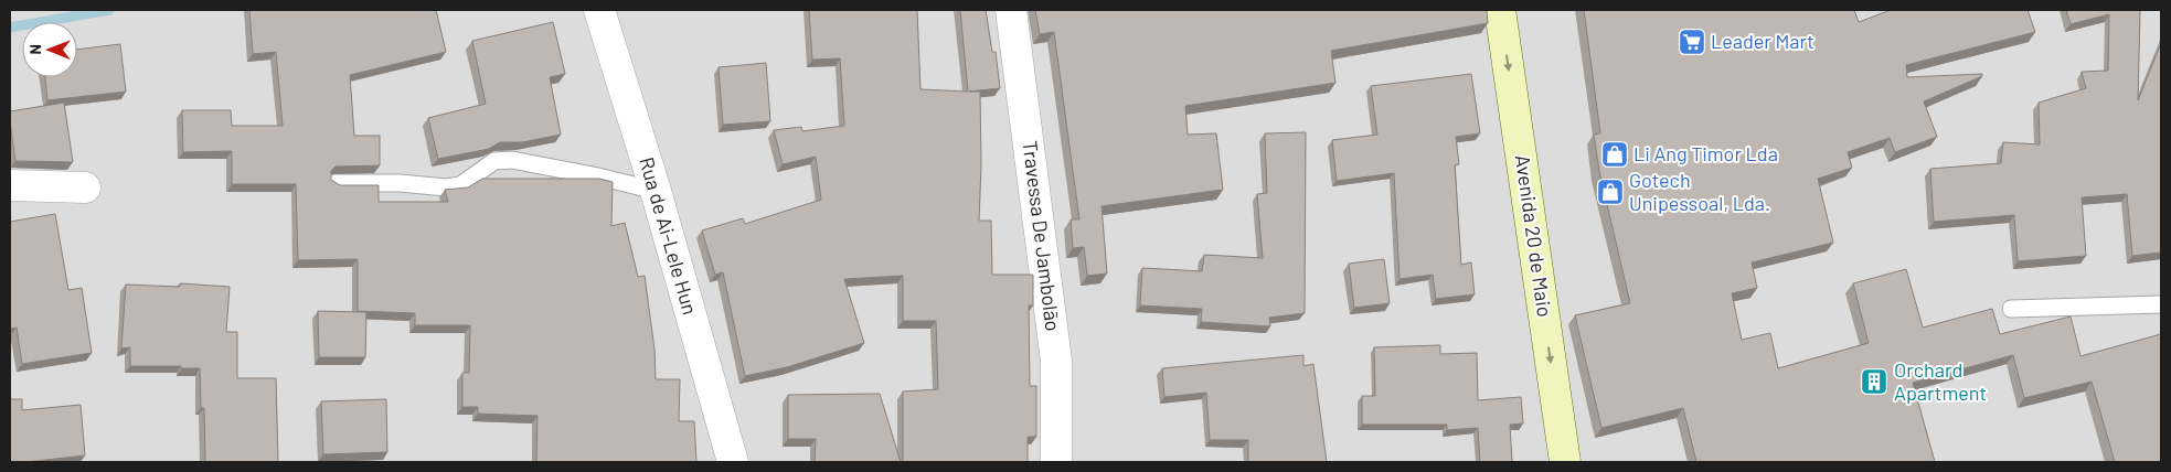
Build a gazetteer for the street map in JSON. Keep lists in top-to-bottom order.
{
  "streets": {
    "main road": ["Avenida 20 de Maio"],
    "street": ["Rua de Ai-Lele Hun", "Travessa De Jambolão"]
  },
  "one_way": ["Avenida 20 de Maio"],
  "places": {
    "supermarket": ["Leader Mart"],
    "shop": ["Li Ang Timor Lda", "Gotech Unipessoal, Lda."],
    "building": ["Orchard Apartment"]
  },
  "north": "left"
}
